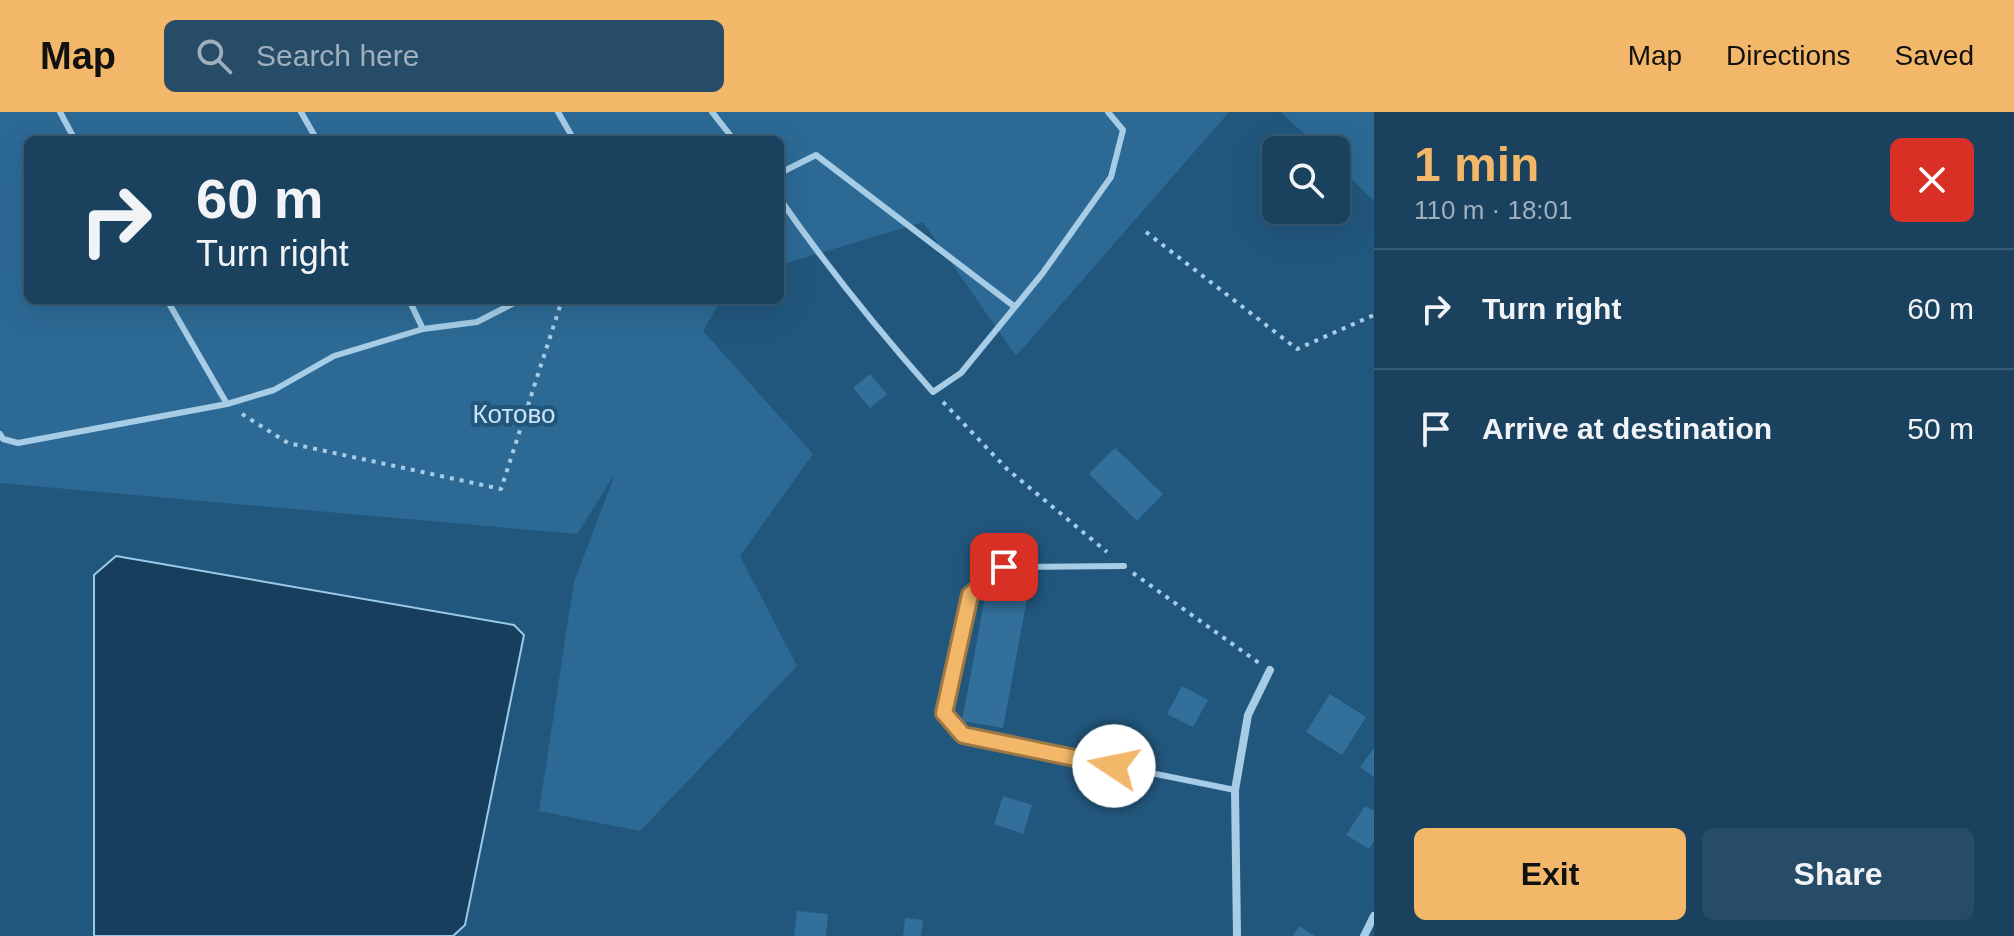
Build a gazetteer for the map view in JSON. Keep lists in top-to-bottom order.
{
  "parks": ["Котово"],
  "page": {
    "header": "Map",
    "search": "Search here",
    "nav": ["Map", "Directions", "Saved"],
    "heading": ["1 min", "110 m · 18:01"],
    "turn": ["60 m", "Turn right"],
    "list": [
      {
        "name": "Turn right",
        "value": "60 m"
      },
      {
        "name": "Arrive at destination",
        "value": "50 m"
      }
    ],
    "buttons": ["Exit", "Share"]
  }
}
